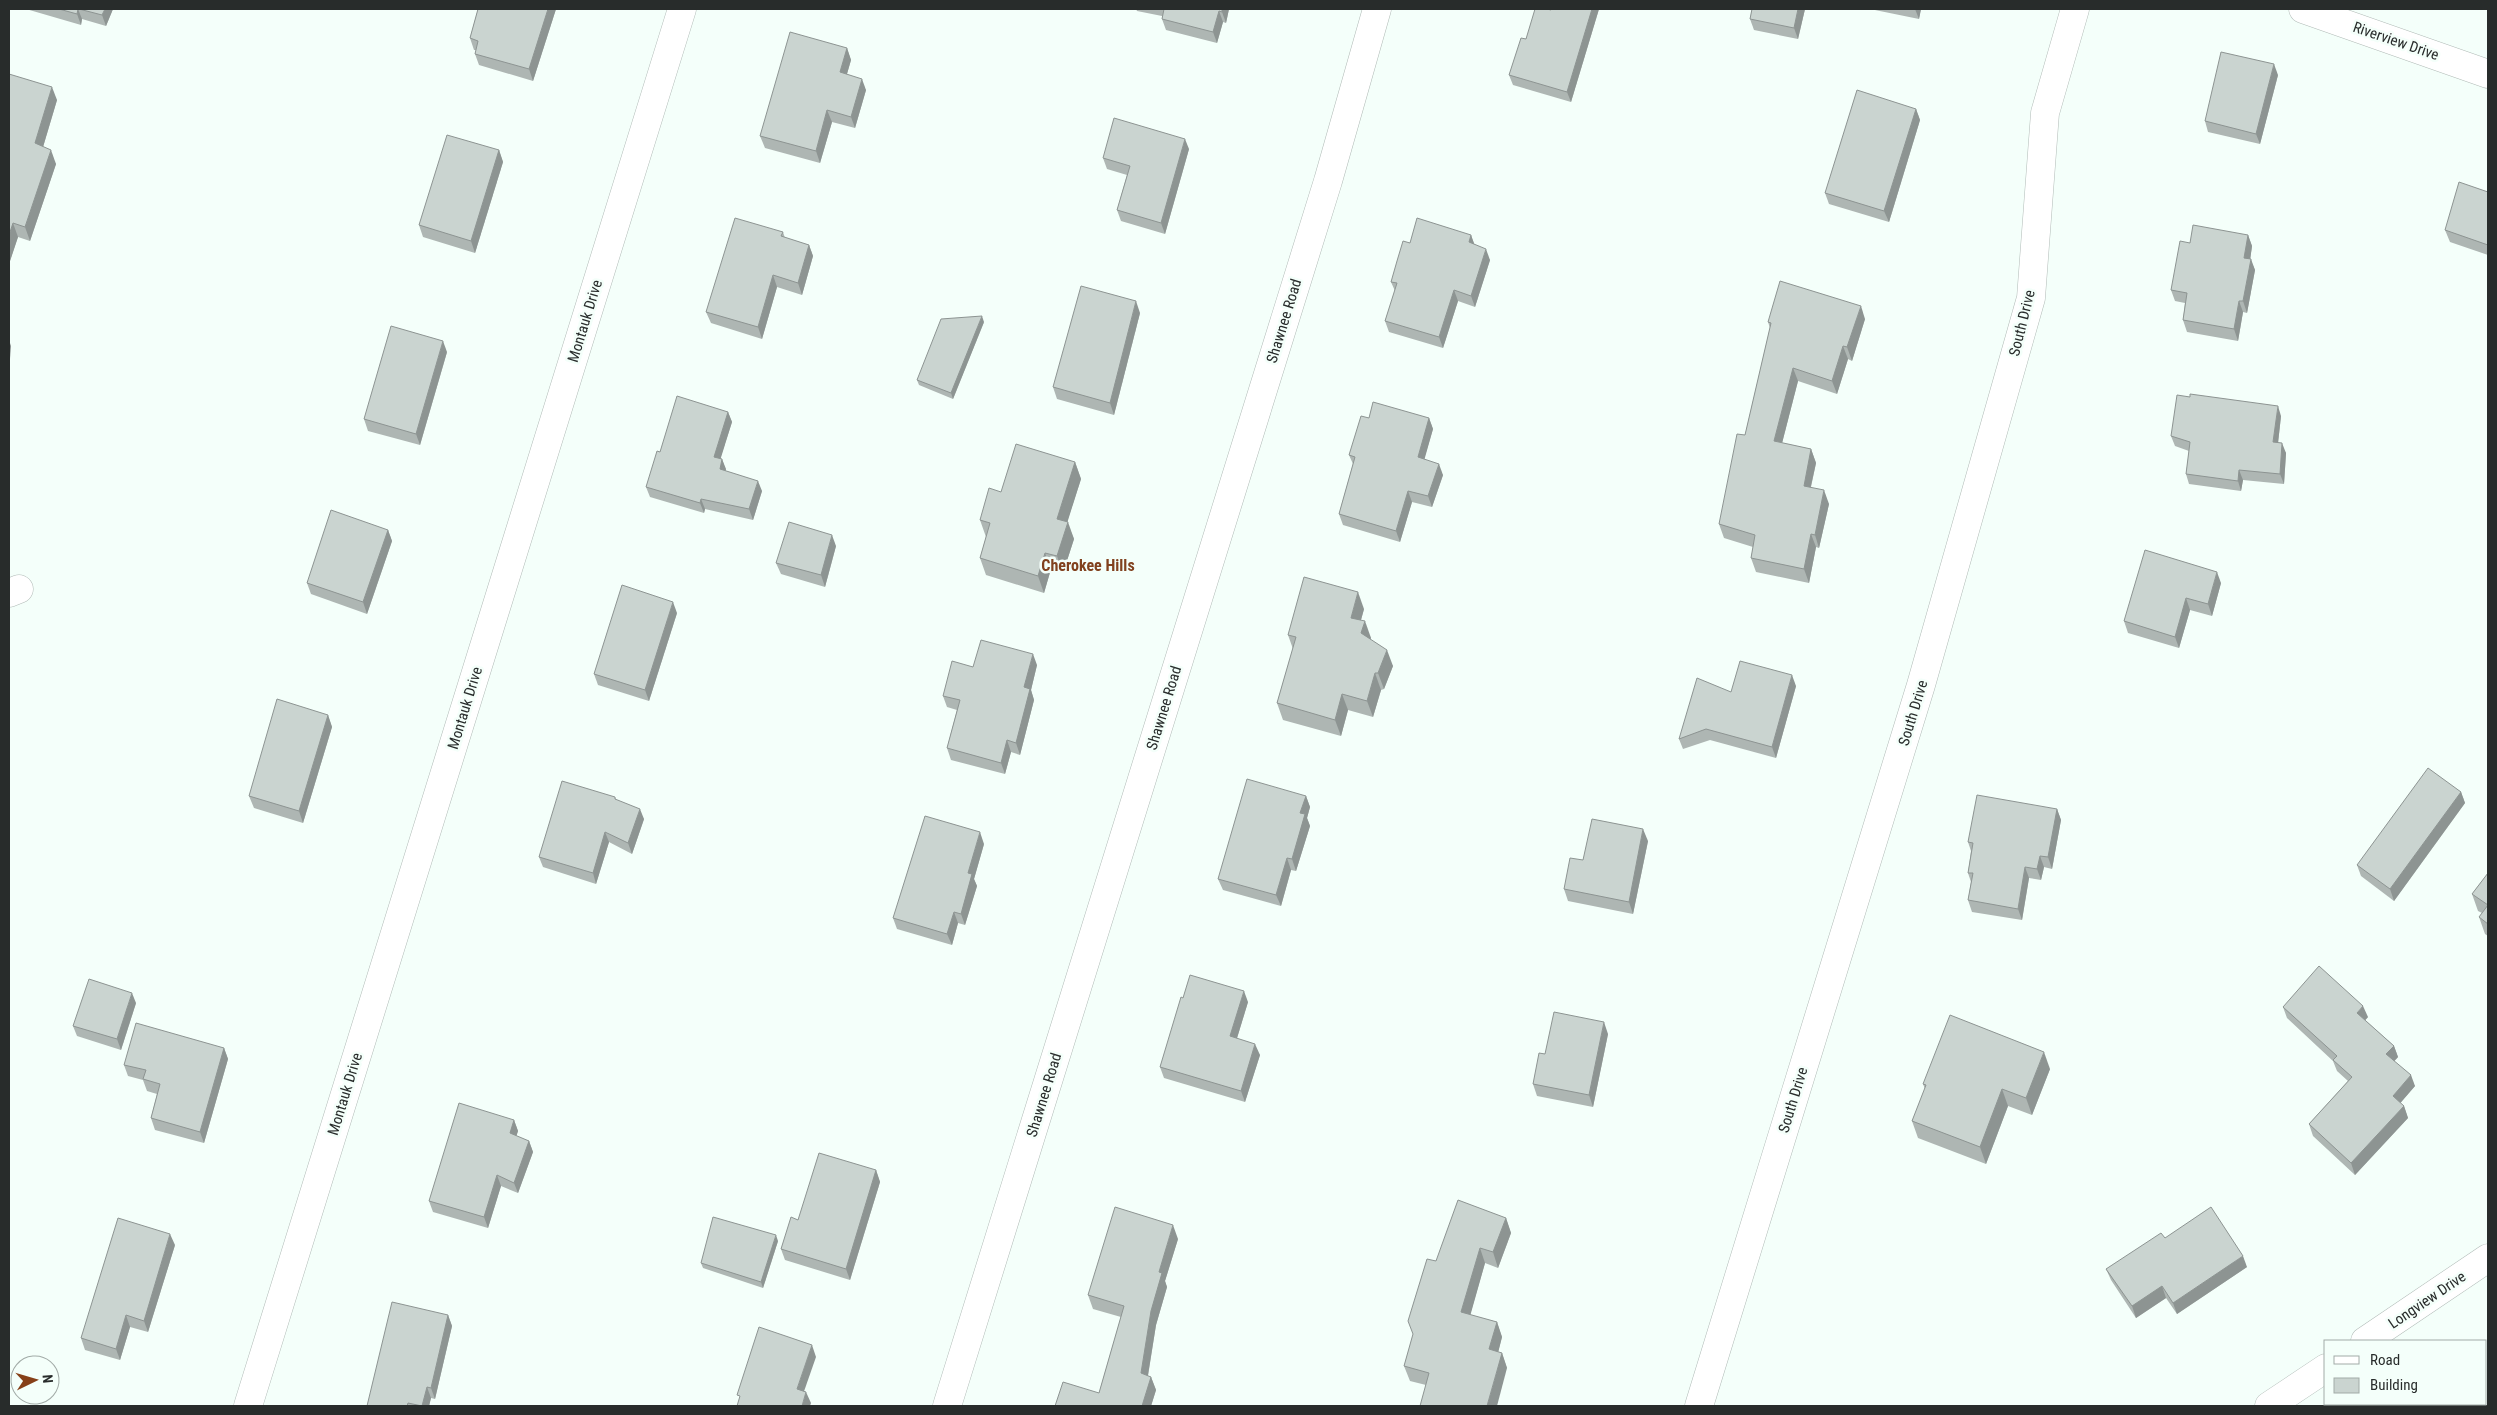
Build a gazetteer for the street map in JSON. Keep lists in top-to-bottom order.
{
  "streets": {
    "street": [
      "Riverview Drive",
      "Montauk Drive",
      "Shawnee Road",
      "South Drive",
      "Longview Drive"
    ]
  },
  "districts": ["Cherokee Hills"],
  "legend": ["Road", "Building"],
  "north": "right"
}
